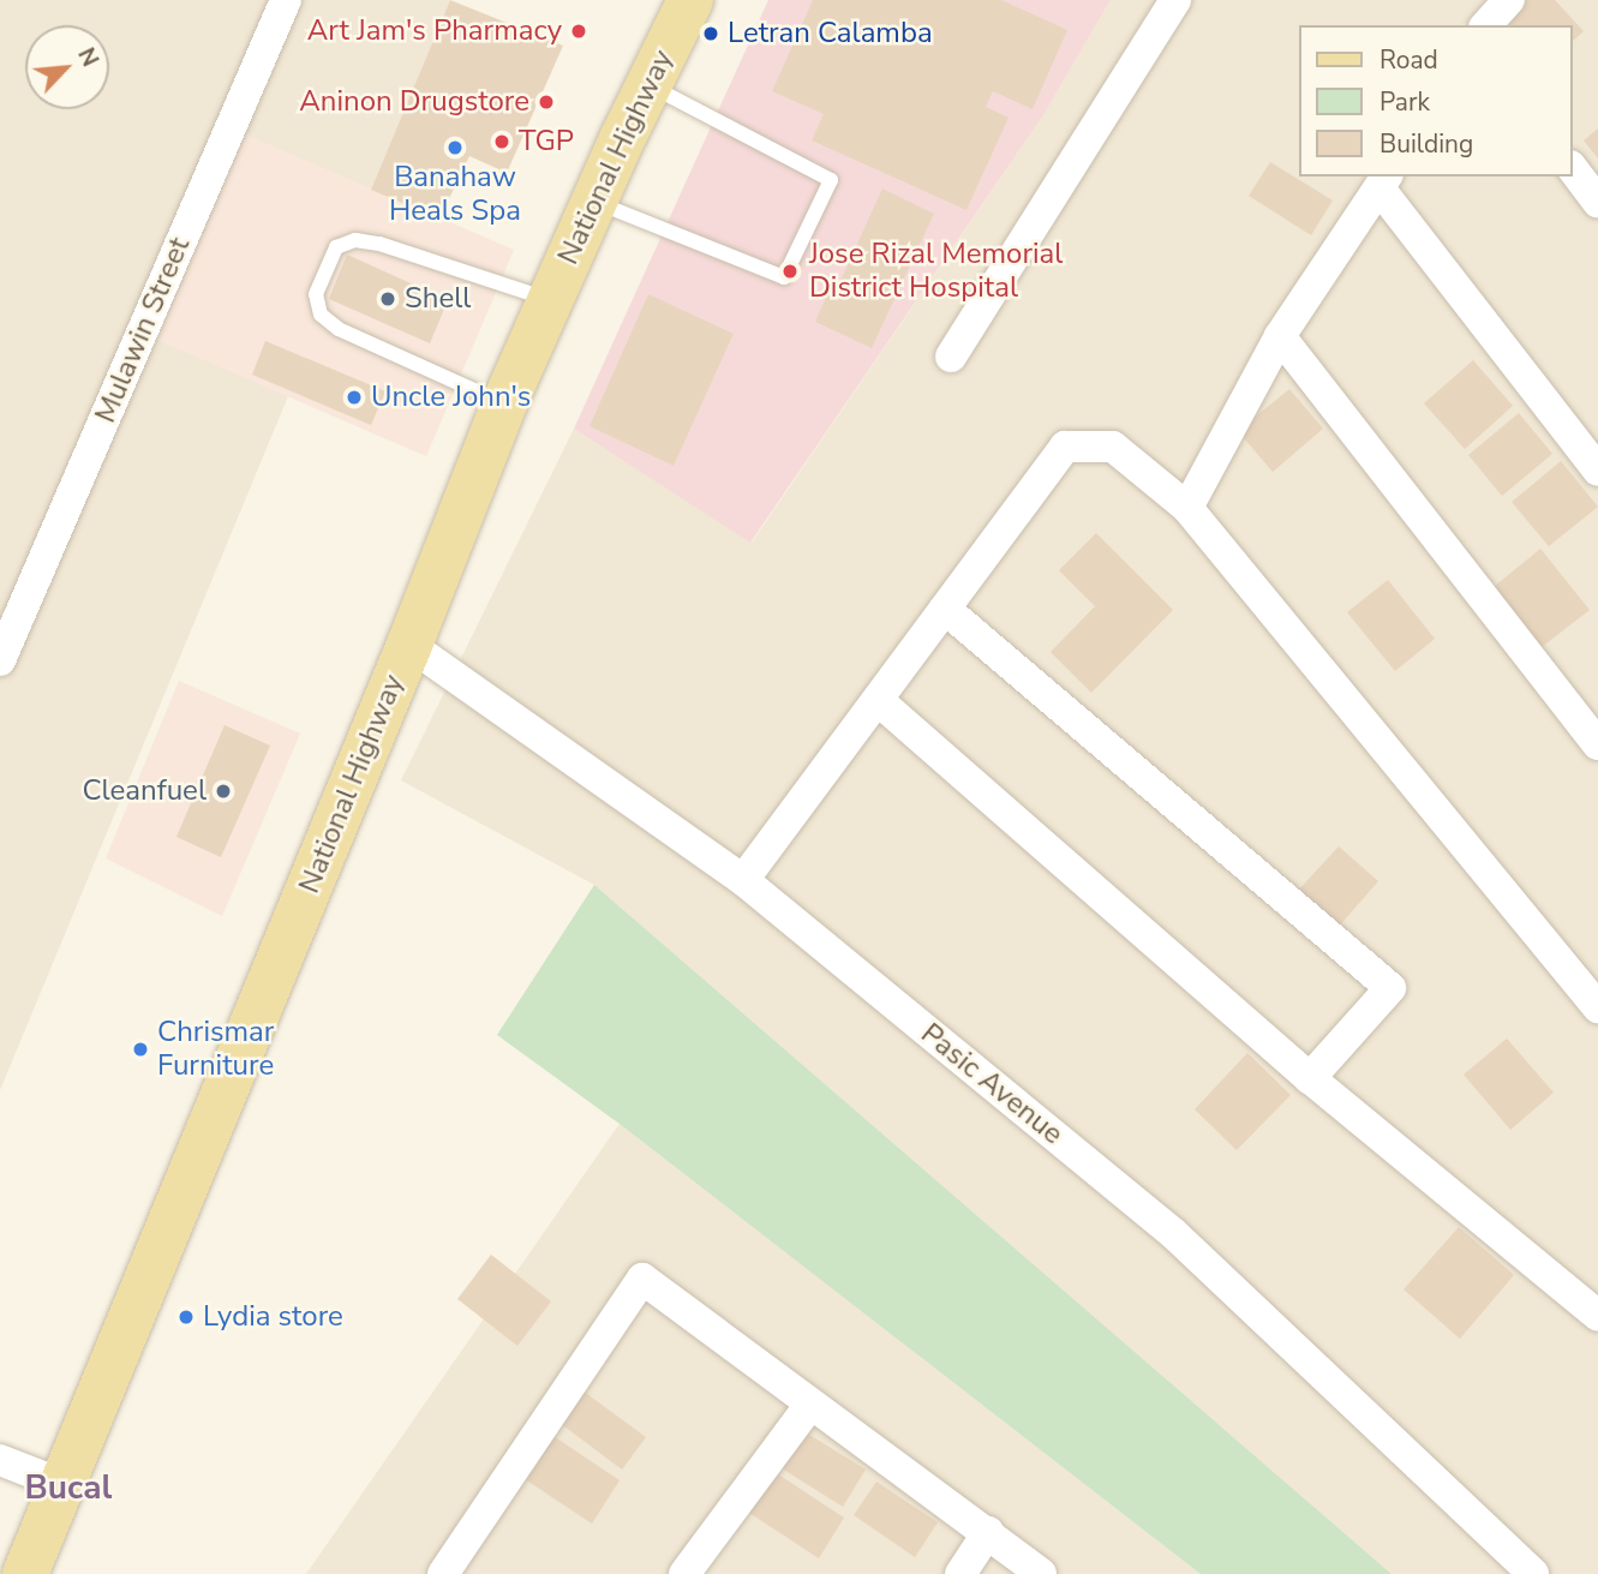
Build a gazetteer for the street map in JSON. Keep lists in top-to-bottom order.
{
  "streets": {
    "main road": ["National Highway"],
    "street": ["Mulawin Street", "Pasic Avenue"]
  },
  "crossings": [
    ["National Highway", "Pasic Avenue"]
  ],
  "districts": ["Bucal"],
  "places": [
    "Art Jam's Pharmacy",
    "Letran Calamba",
    "Aninon Drugstore",
    "TGP",
    "Banahaw Heals Spa",
    "Jose Rizal Memorial District Hospital",
    "Shell",
    "Uncle John's",
    "Cleanfuel",
    "Chrismar Furniture",
    "Lydia store"
  ],
  "legend": ["Road", "Park", "Building"],
  "north": "top right"
}
